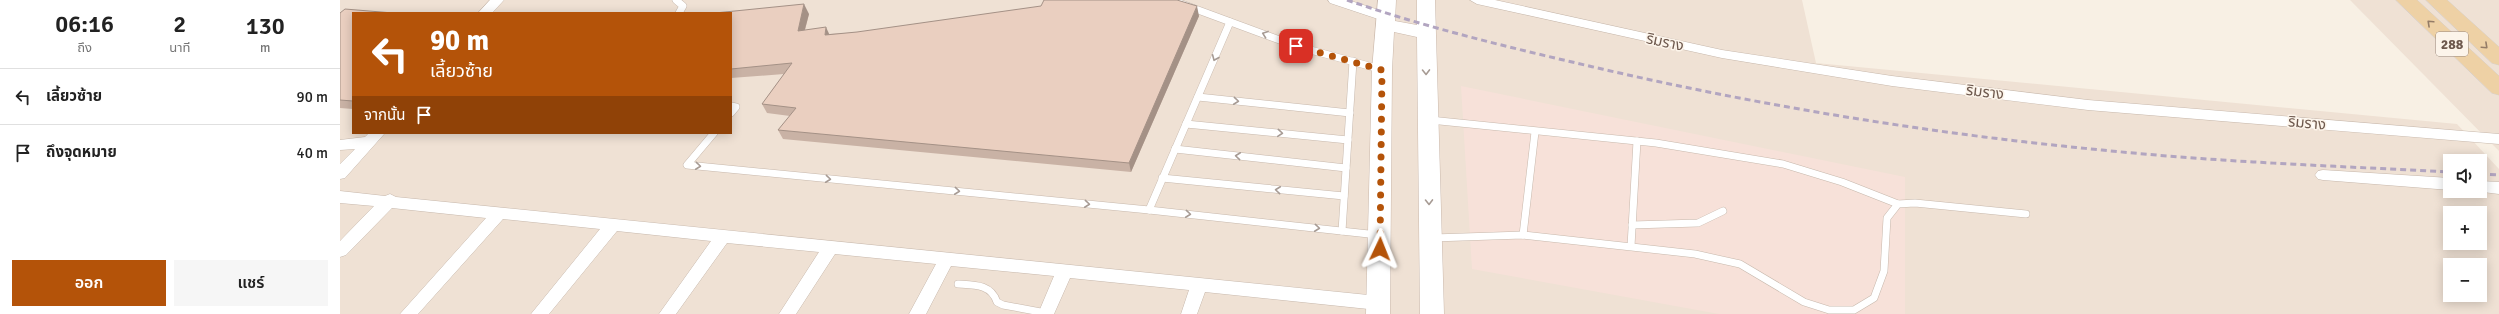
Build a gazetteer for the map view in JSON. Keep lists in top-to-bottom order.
{
  "streets": {
    "main road": ["288"],
    "street": ["ริมราง"]
  },
  "page": {
    "eta": [
      "06:16",
      "ถึง",
      "2",
      "นาที",
      "130",
      "m"
    ],
    "turn": ["90 m", "เลี้ยวซ้าย"],
    "list": [
      {
        "name": "เลี้ยวซ้าย",
        "value": "90 m"
      },
      {
        "name": "ถึงจุดหมาย",
        "value": "40 m"
      }
    ],
    "then": "จากนั้น",
    "map_buttons": ["+", "−"],
    "buttons": ["ออก", "แชร์"]
  }
}
